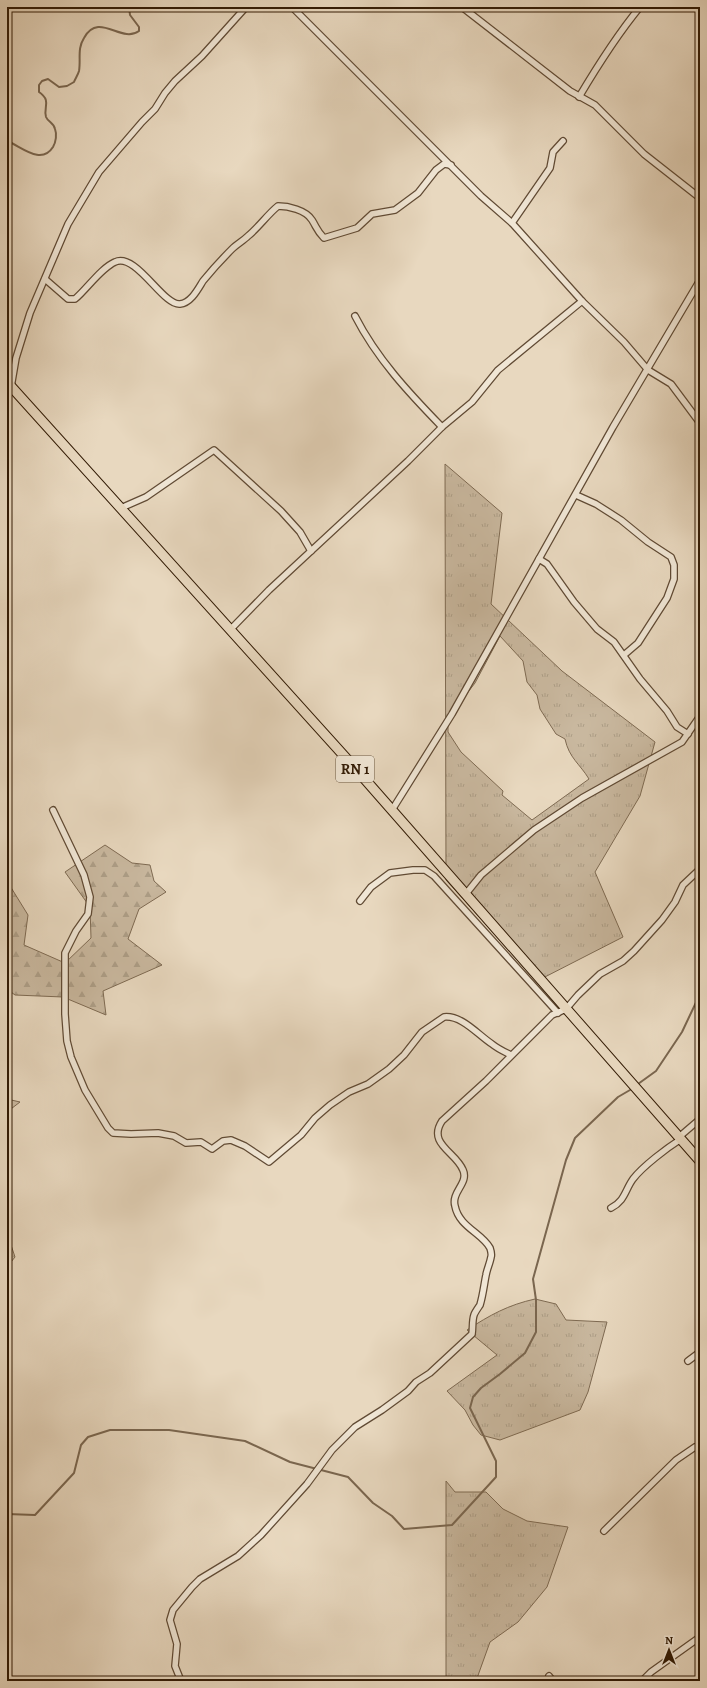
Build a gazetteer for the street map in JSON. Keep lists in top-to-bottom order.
{
  "streets": {
    "main road": ["RN 1"]
  },
  "north": "top"
}
